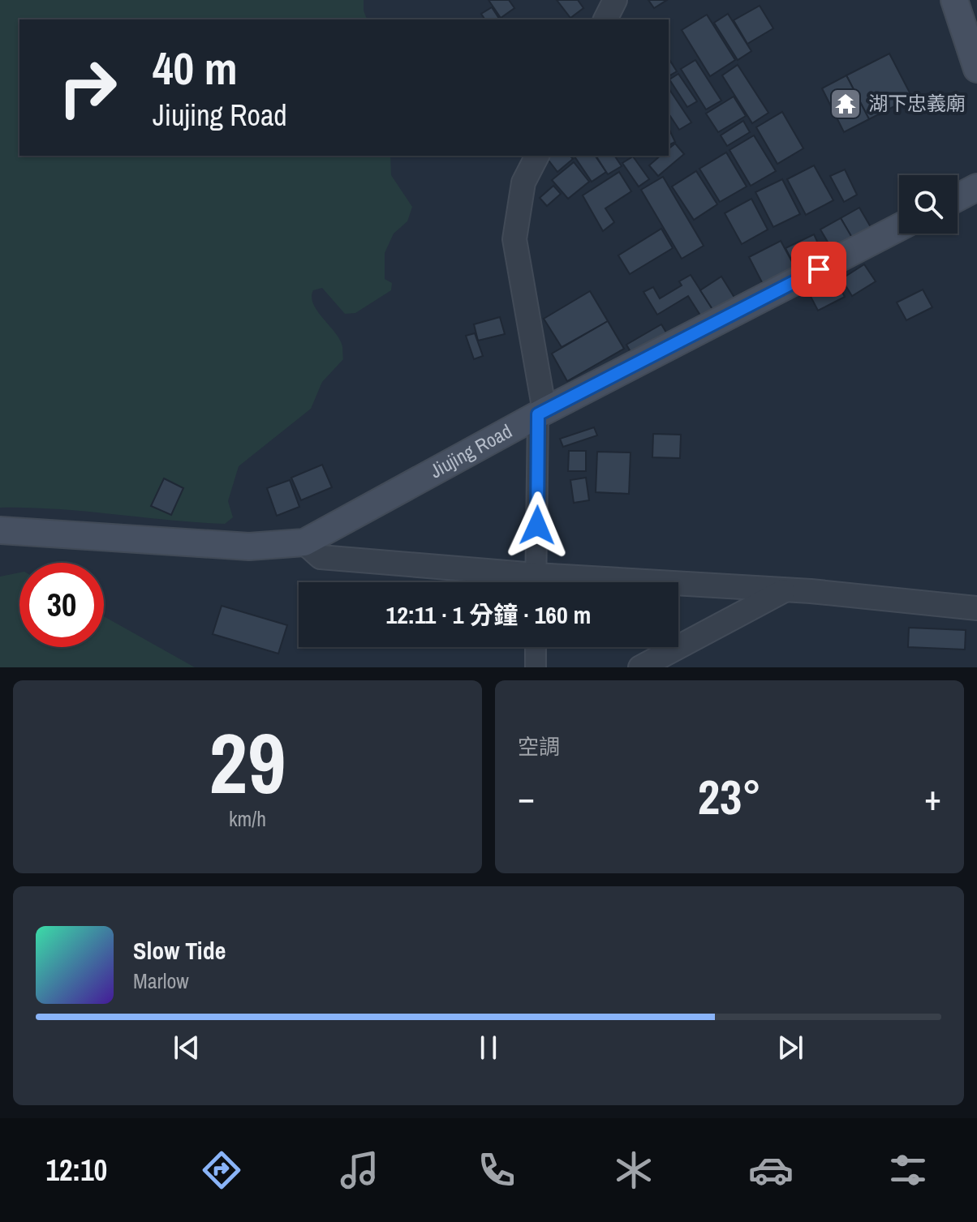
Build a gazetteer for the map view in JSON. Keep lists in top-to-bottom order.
{
  "streets": {
    "main road": ["Jiujing Road"]
  },
  "places": {
    "temple": ["湖下忠義廟"]
  },
  "page": {
    "turn": ["40 m", "Jiujing Road"],
    "limit": "30",
    "trip": "12:11 · 1 分鐘 · 160 m",
    "tile": [
      ["29", "km/h"],
      "空調"
    ],
    "heat": ["−", "23°", "+"],
    "song": ["Slow Tide", "Marlow"],
    "tabs": "12:10"
  }
}
